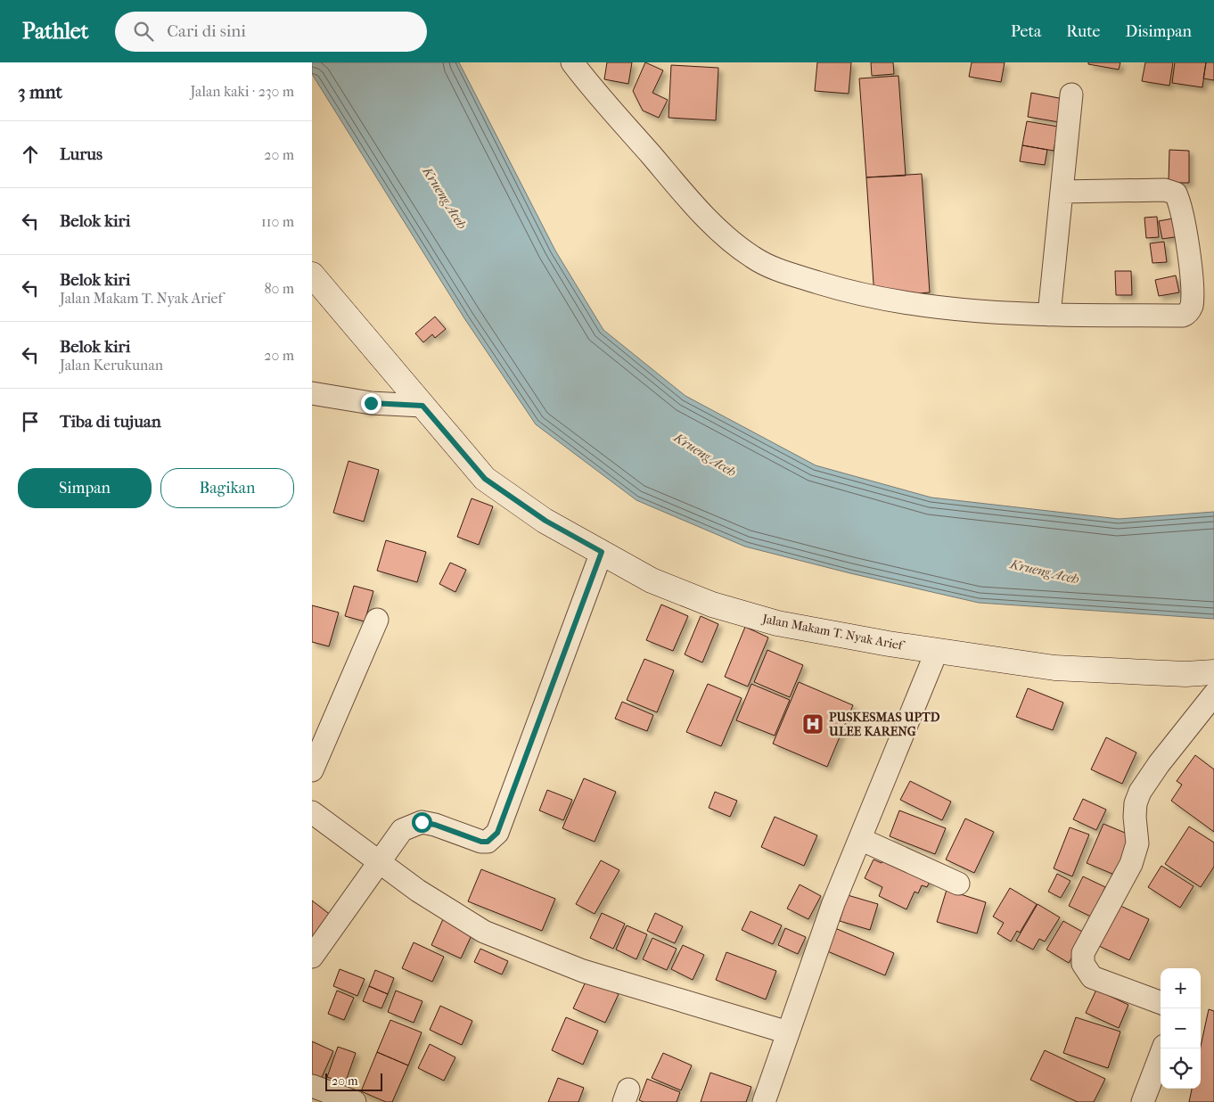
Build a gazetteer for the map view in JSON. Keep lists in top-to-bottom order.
{
  "streets": {
    "street": ["Jalan Makam T. Nyak Arief"]
  },
  "water": ["Krueng Aceh"],
  "places": {
    "hospital": ["PUSKESMAS UPTD ULEE KARENG"]
  },
  "scale_bar": "20 m",
  "page": {
    "header": "Pathlet",
    "search": "Cari di sini",
    "nav": ["Peta", "Rute", "Disimpan"],
    "heading": ["3 mnt", "Jalan kaki · 230 m"],
    "list": [
      ["Lurus", "20 m"],
      ["Belok kiri", "110 m"],
      ["Belok kiri", "Jalan Makam T. Nyak Arief", "80 m"],
      ["Belok kiri", "Jalan Kerukunan", "20 m"],
      "Tiba di tujuan"
    ],
    "buttons": ["Simpan", "Bagikan"],
    "map_buttons": ["+", "−"],
    "scale": "20 m"
  }
}
